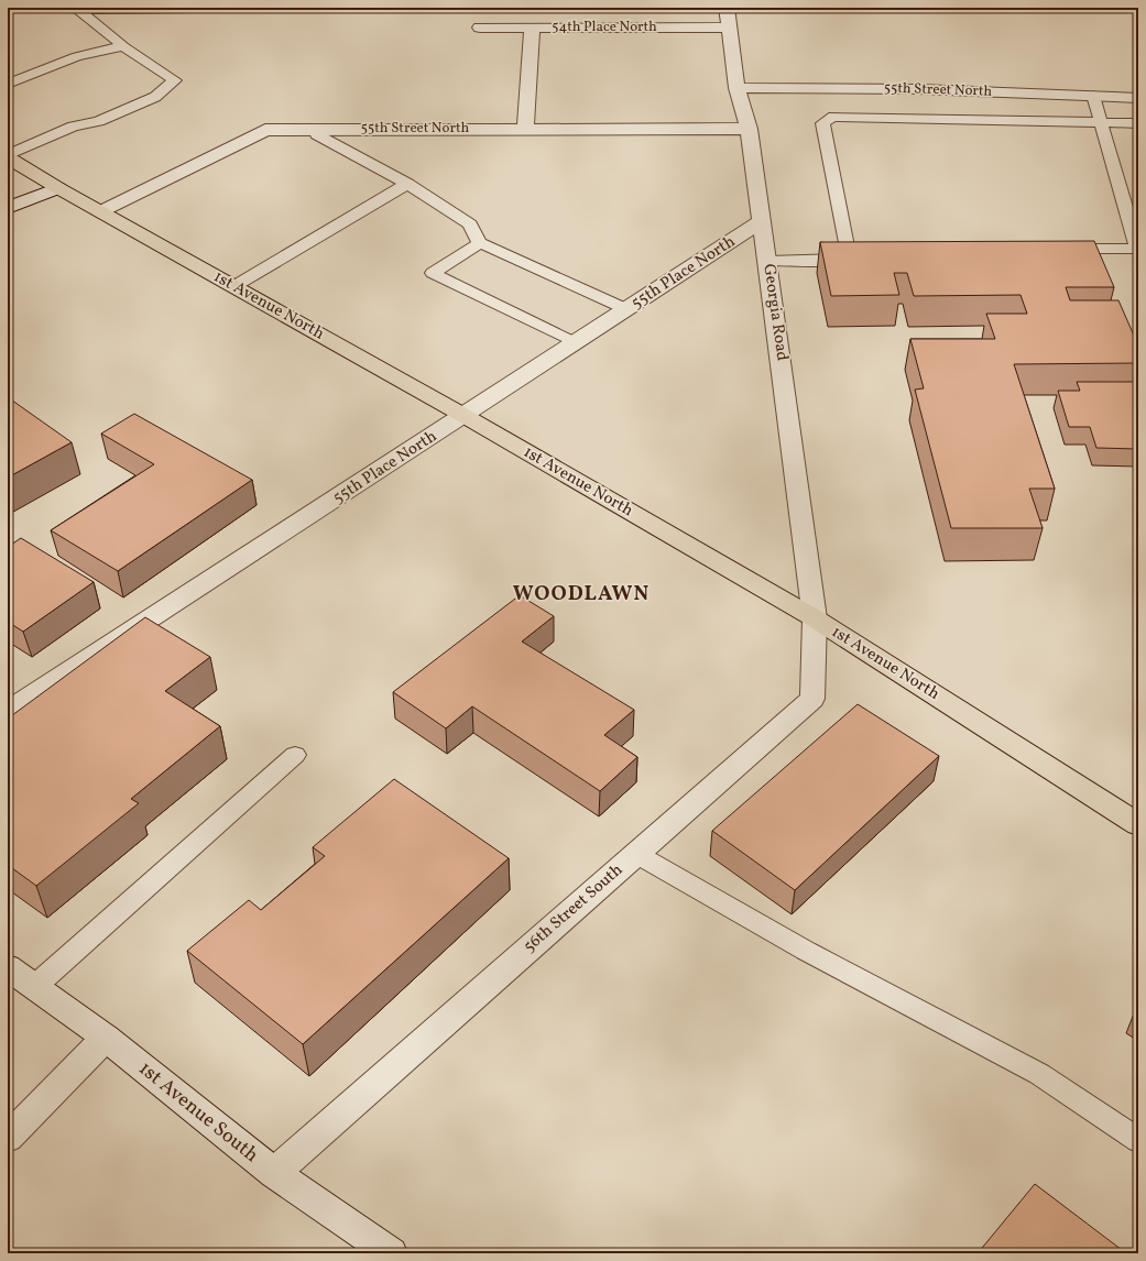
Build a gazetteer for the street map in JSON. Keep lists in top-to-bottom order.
{
  "streets": {
    "main road": ["1st Avenue North"],
    "street": [
      "54th Place North",
      "55th Street North",
      "55th Place North",
      "Georgia Road",
      "56th Street South",
      "1st Avenue South"
    ]
  },
  "crossings": [
    ["54th Place North", "Georgia Road"],
    ["55th Street North", "1st Avenue North"],
    ["55th Street North", "Georgia Road"],
    ["55th Place North", "1st Avenue North"],
    ["55th Place North", "Georgia Road"],
    ["1st Avenue North", "Georgia Road"],
    ["1st Avenue North", "56th Street South"],
    ["Georgia Road", "56th Street South"],
    ["56th Street South", "1st Avenue South"]
  ],
  "districts": ["WOODLAWN"]
}
